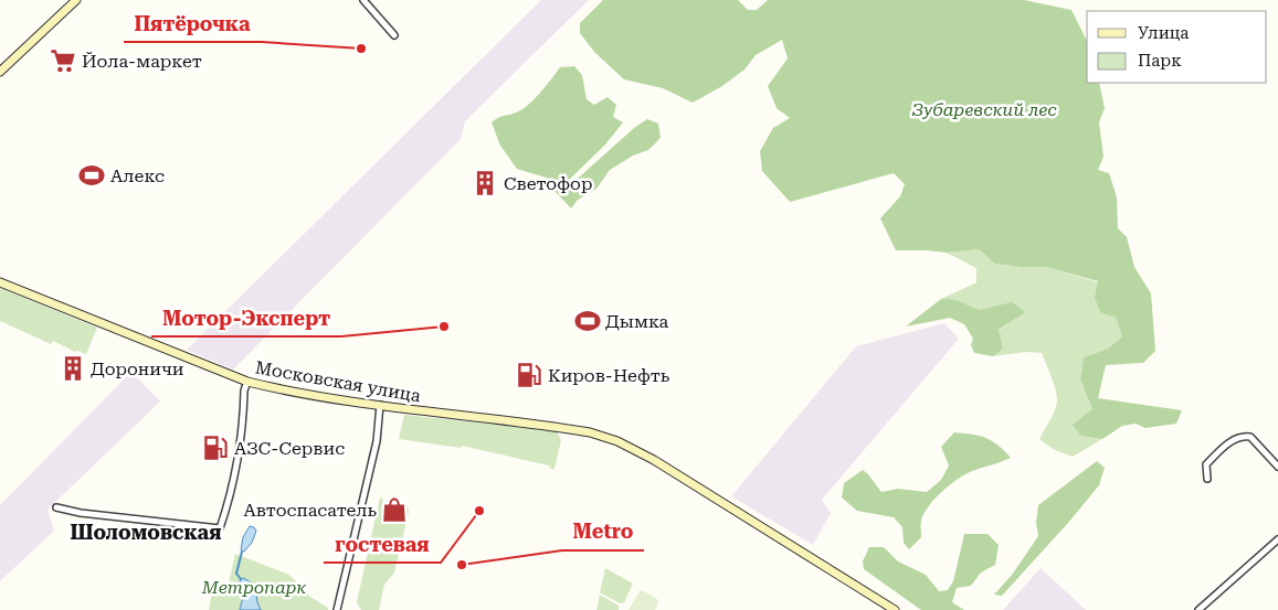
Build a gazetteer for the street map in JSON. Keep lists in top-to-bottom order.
{
  "streets": {
    "main road": ["Московская улица"]
  },
  "districts": ["Шоломовская"],
  "parks": ["Зубаревский лес", "Метропарк"],
  "places": {
    "other": [
      "Пятёрочка",
      "Мотор-Эксперт",
      "гостевая",
      "Metro"
    ],
    "supermarket": ["Йола-маркет"],
    "sports": ["Алекс", "Дымка"],
    "building": ["Светофор", "Дороничи"],
    "fuel station": ["Киров-Нефть", "АЗС-Сервис"],
    "shop": ["Автоспасатель"]
  },
  "legend": ["Улица", "Парк"]
}
